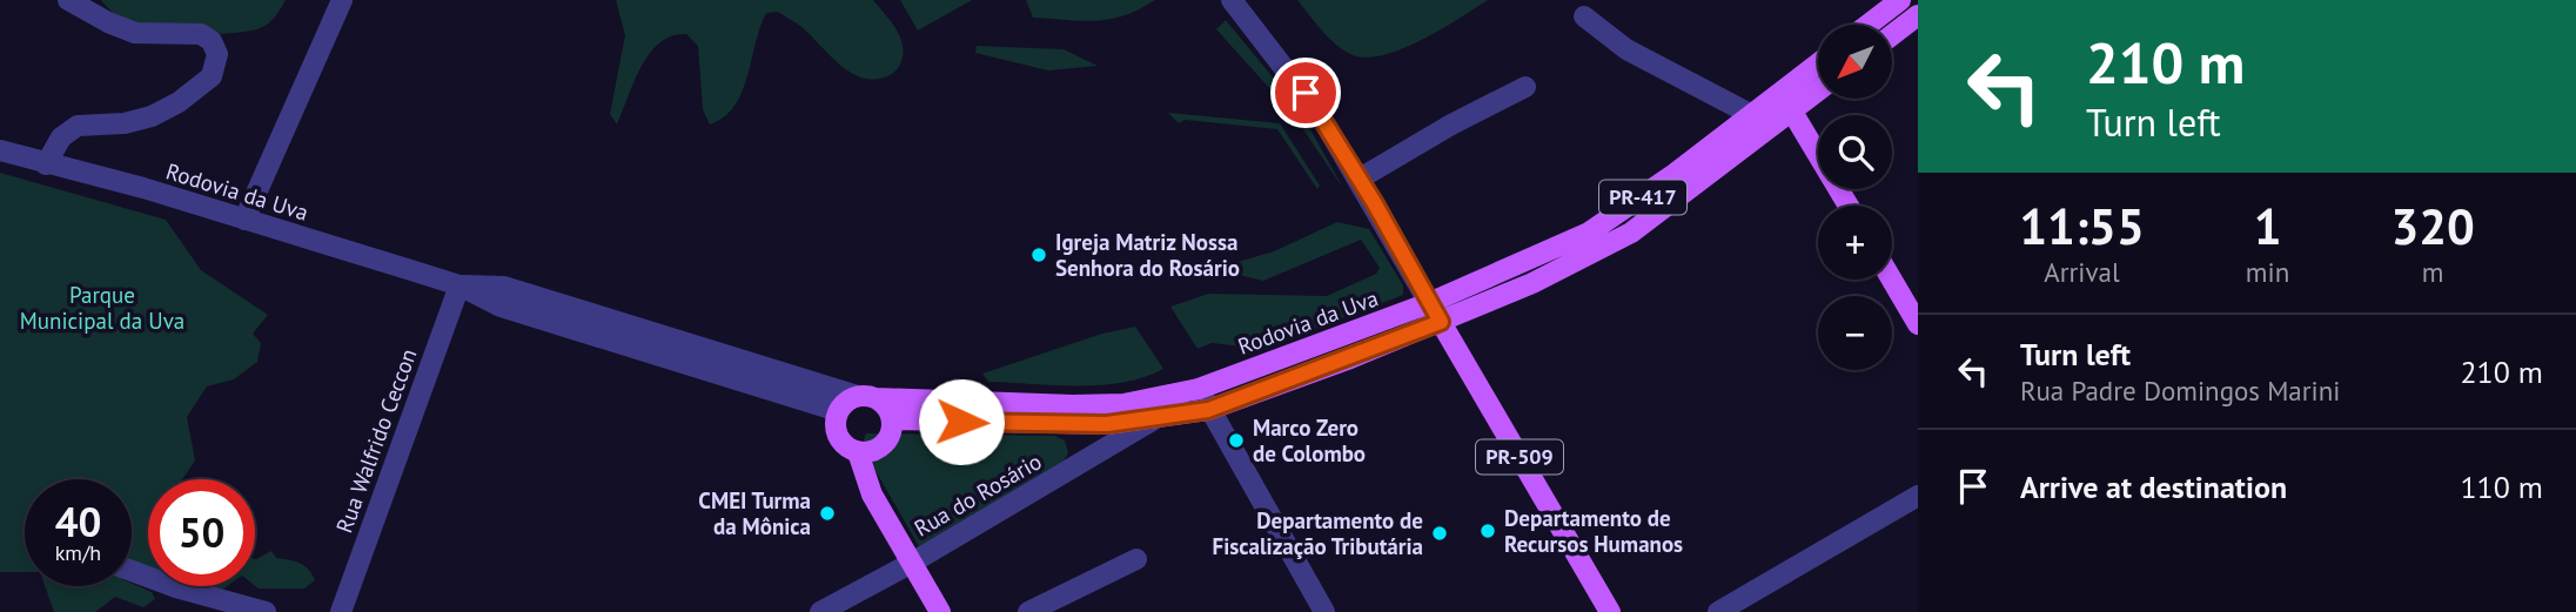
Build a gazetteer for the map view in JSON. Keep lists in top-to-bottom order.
{
  "streets": {
    "main road": ["Rodovia da Uva", "PR-417", "PR-509"],
    "street": ["Rua Walfrido Ceccon", "Rua do Rosário"]
  },
  "crossings": [
    ["Rodovia da Uva", "Rua Walfrido Ceccon"],
    ["Rodovia da Uva", "PR-509"],
    ["Rodovia da Uva", "Rua do Rosário"]
  ],
  "parks": ["Parque Municipal da Uva"],
  "places": [
    "Igreja Matriz Nossa Senhora do Rosário",
    "Marco Zero de Colombo",
    "CMEI Turma da Mônica",
    "Departamento de Recursos Humanos",
    "Departamento de Fiscalização Tributária"
  ],
  "north": "bottom left",
  "page": {
    "turn": ["210 m", "Turn left"],
    "map_buttons": ["+", "−"],
    "eta": [
      "11:55",
      "Arrival",
      "1",
      "min",
      "320",
      "m"
    ],
    "list": [
      {
        "name": "Turn left",
        "note": "Rua Padre Domingos Marini",
        "value": "210 m"
      },
      {
        "name": "Arrive at destination",
        "value": "110 m"
      }
    ],
    "speed": "40 km/h",
    "limit": "50"
  }
}
